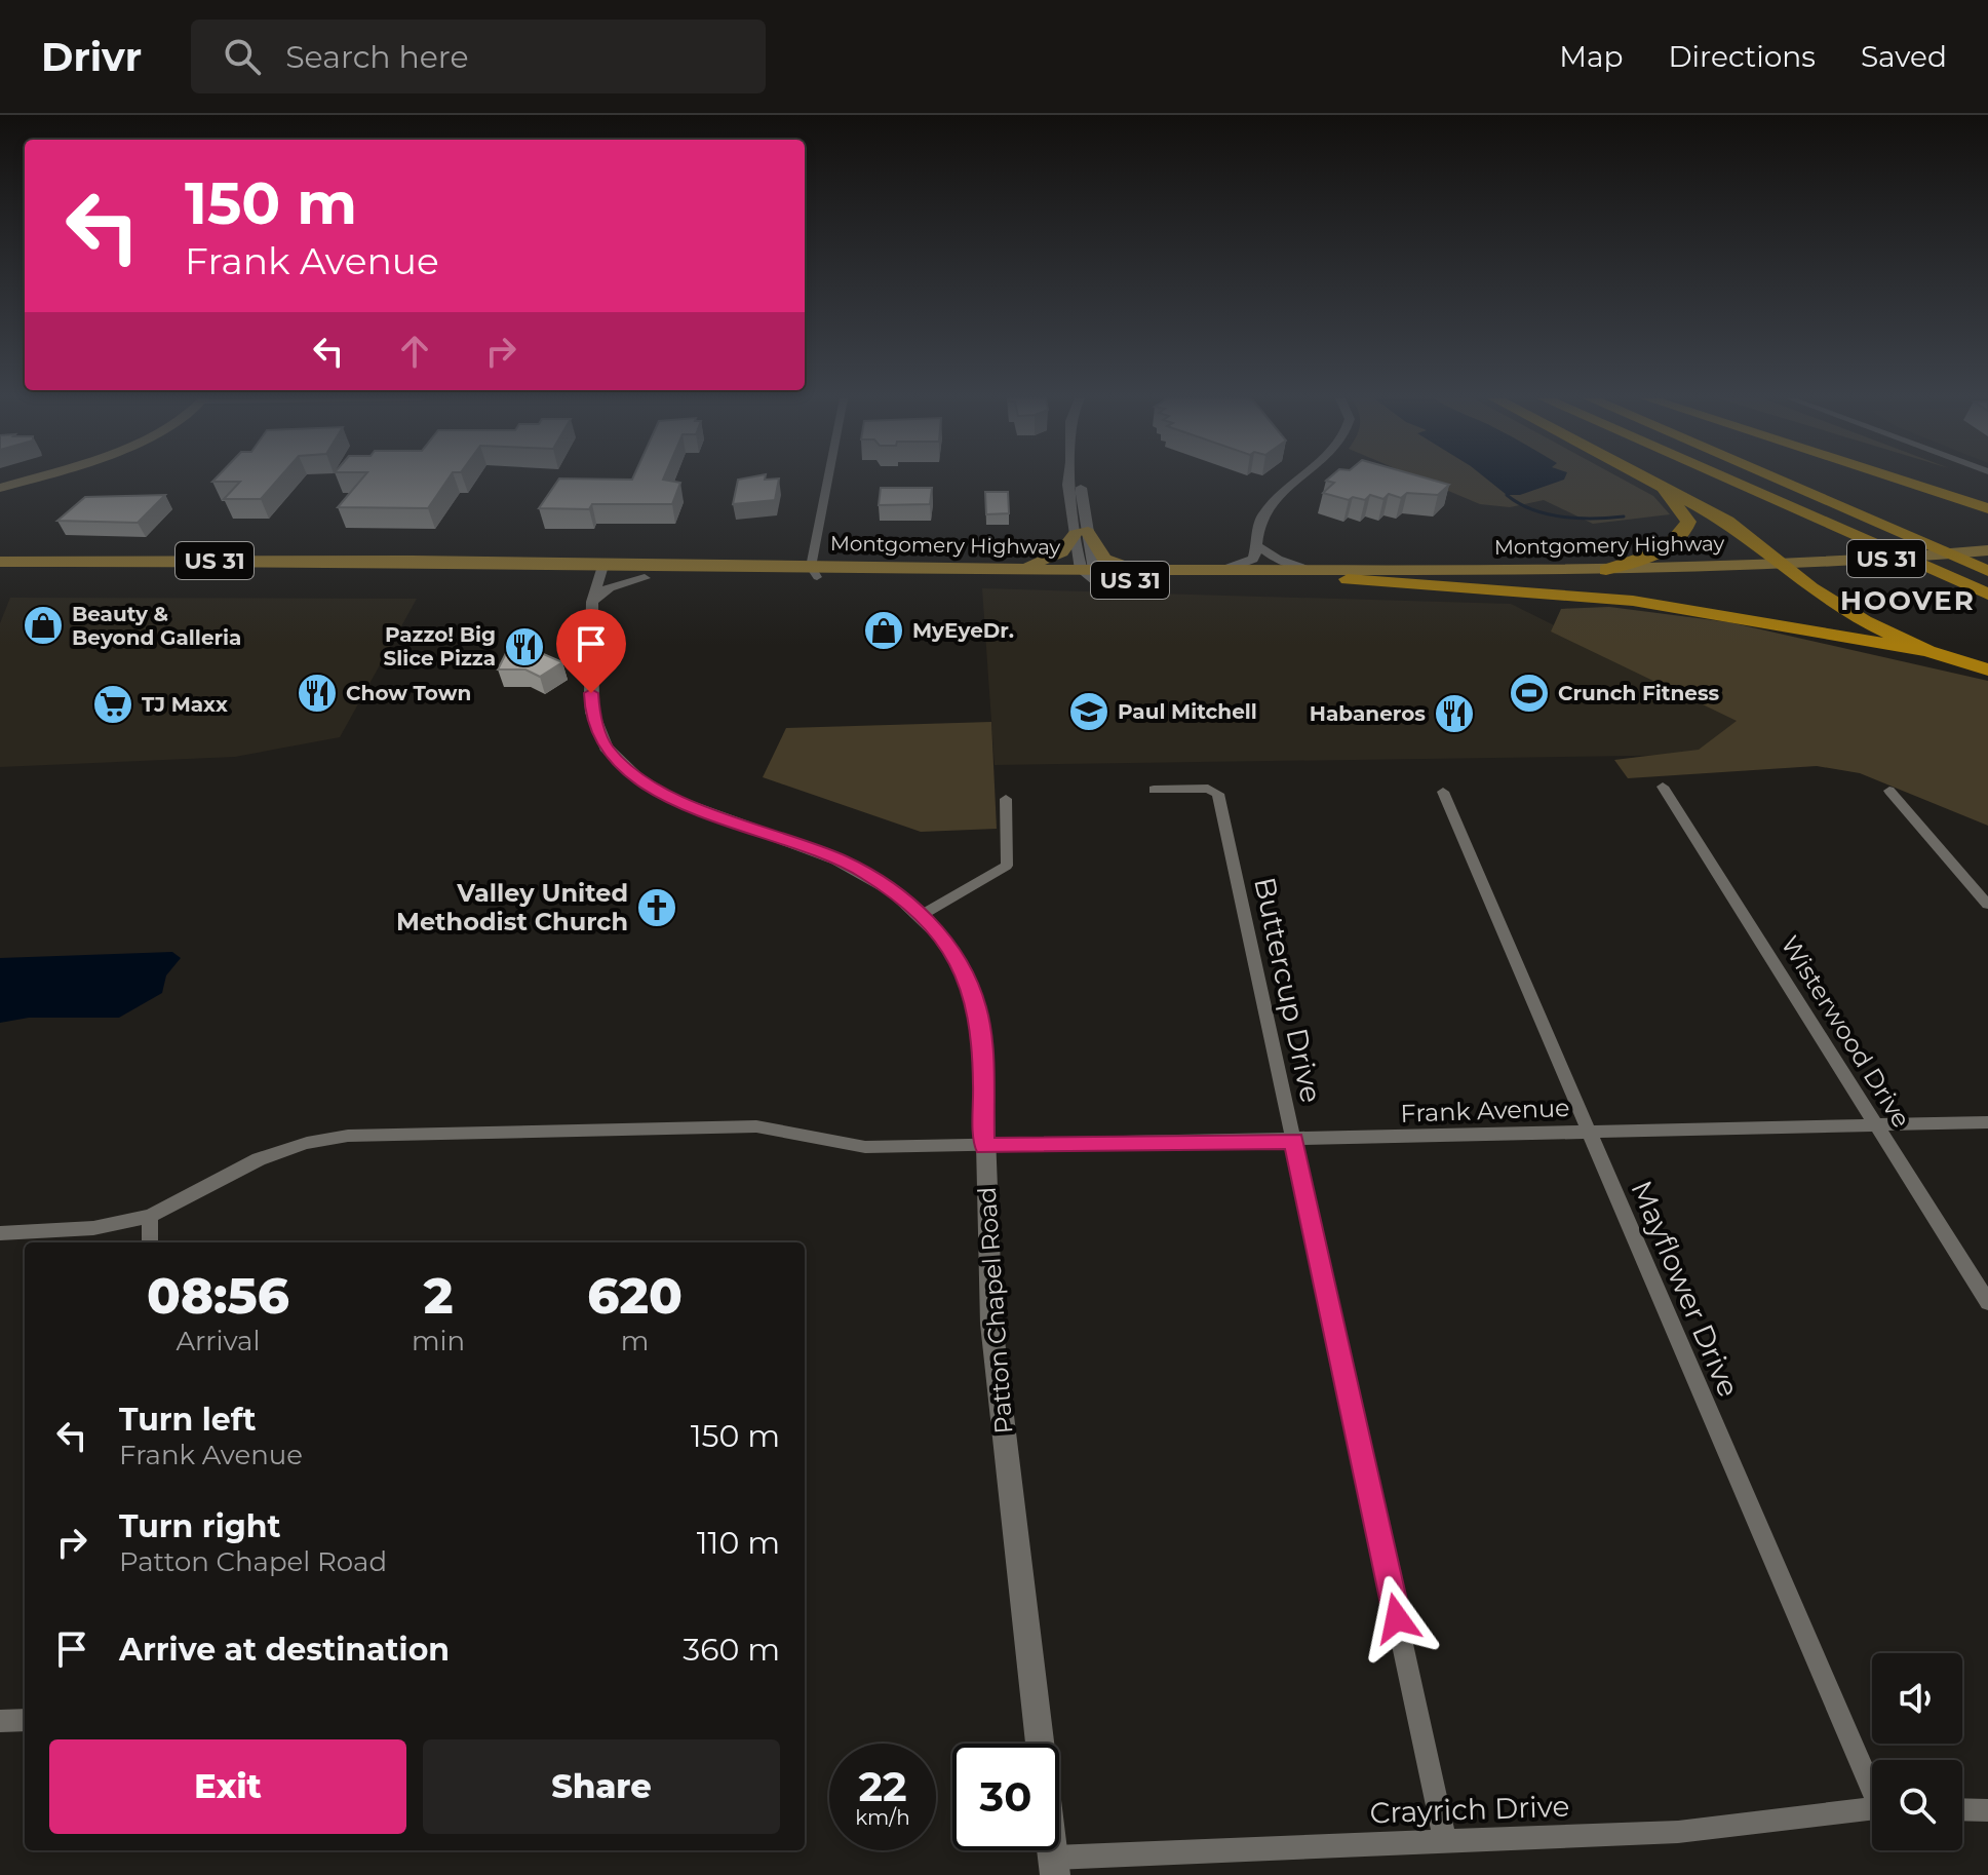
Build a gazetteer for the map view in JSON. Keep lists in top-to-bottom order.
{
  "streets": {
    "main road": ["Montgomery Highway", "US 31"],
    "street": [
      "Buttercup Drive",
      "Wisterwood Drive",
      "Frank Avenue",
      "Mayflower Drive",
      "Patton Chapel Road",
      "Crayrich Drive"
    ]
  },
  "crossings": [
    ["Montgomery Highway", "Patton Chapel Road"],
    ["Buttercup Drive", "Frank Avenue"],
    ["Buttercup Drive", "Crayrich Drive"],
    ["Wisterwood Drive", "Frank Avenue"],
    ["Frank Avenue", "Mayflower Drive"],
    ["Frank Avenue", "Patton Chapel Road"],
    ["Patton Chapel Road", "Crayrich Drive"]
  ],
  "districts": ["HOOVER"],
  "places": {
    "shop": ["Beauty & Beyond Galleria", "MyEyeDr."],
    "restaurant": ["Pazzo! Big Slice Pizza", "Chow Town", "Habaneros"],
    "sports": ["Crunch Fitness"],
    "supermarket": ["TJ Maxx"],
    "school or university": ["Paul Mitchell"],
    "church": ["Valley United Methodist Church"]
  },
  "page": {
    "header": "Drivr",
    "search": "Search here",
    "nav": ["Map", "Directions", "Saved"],
    "turn": ["150 m", "Frank Avenue"],
    "eta": [
      "08:56",
      "Arrival",
      "2",
      "min",
      "620",
      "m"
    ],
    "list": [
      {
        "name": "Turn left",
        "note": "Frank Avenue",
        "value": "150 m"
      },
      {
        "name": "Turn right",
        "note": "Patton Chapel Road",
        "value": "110 m"
      },
      {
        "name": "Arrive at destination",
        "value": "360 m"
      }
    ],
    "buttons": ["Exit", "Share"],
    "speed": "22 km/h",
    "limit": "30"
  }
}
